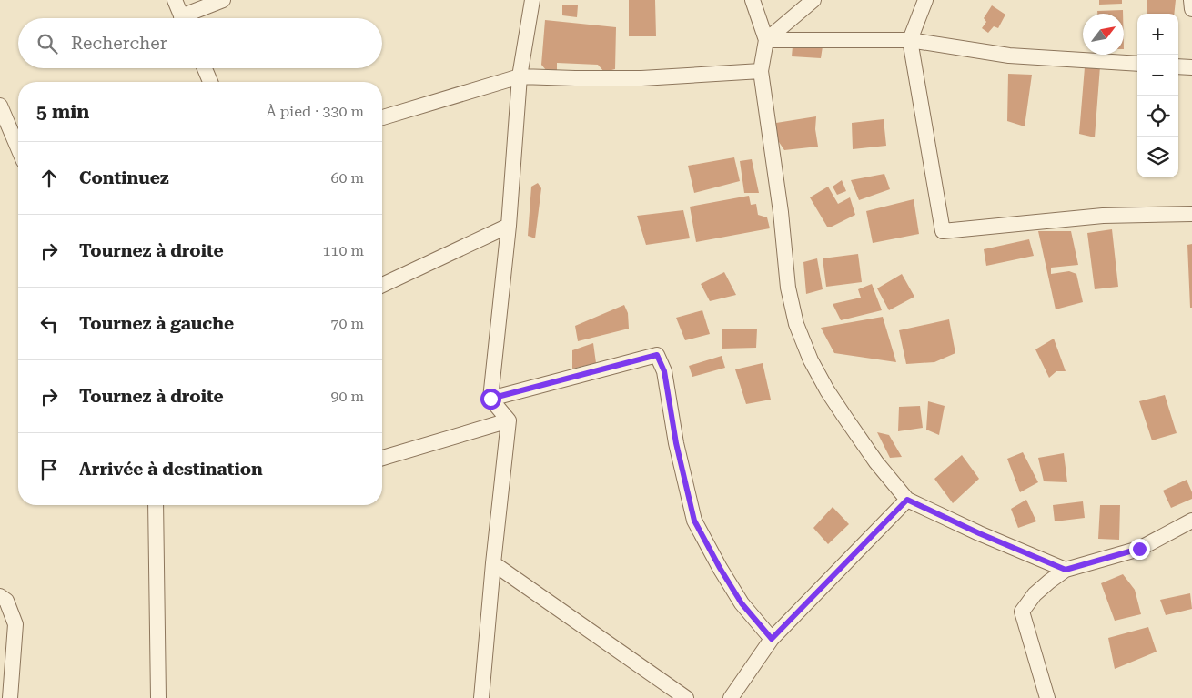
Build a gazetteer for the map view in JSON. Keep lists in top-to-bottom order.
{
  "north": "top right",
  "page": {
    "map_buttons": ["+", "−"],
    "search": "Rechercher",
    "heading": ["5 min", "À pied · 330 m"],
    "list": [
      ["Continuez", "60 m"],
      ["Tournez à droite", "110 m"],
      ["Tournez à gauche", "70 m"],
      ["Tournez à droite", "90 m"],
      "Arrivée à destination"
    ]
  }
}
